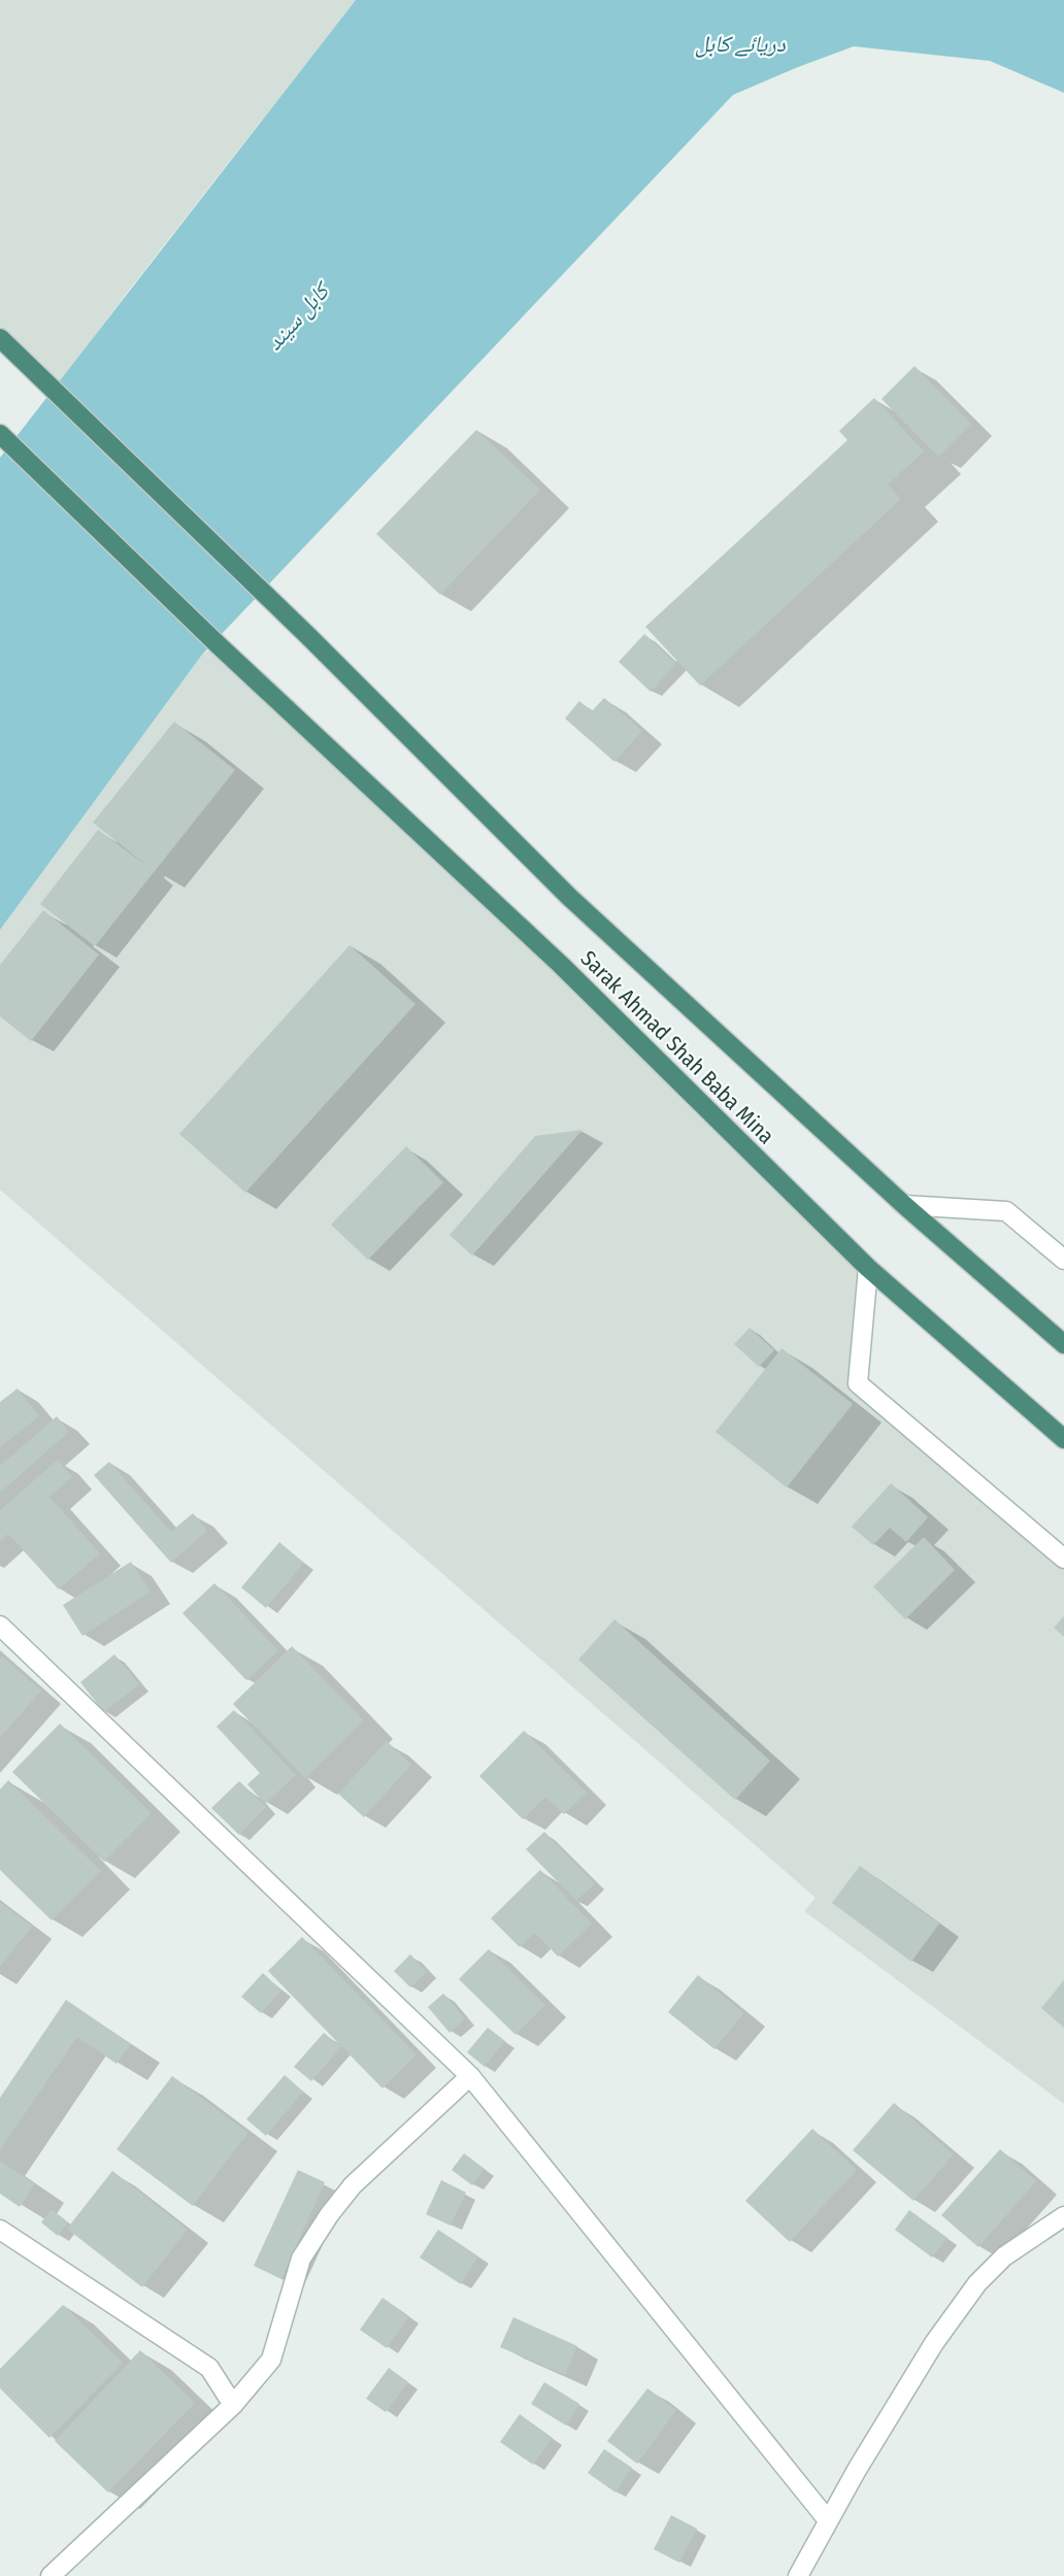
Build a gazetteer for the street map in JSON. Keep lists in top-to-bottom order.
{
  "streets": {
    "highway": ["Sarak Ahmad Shah Baba Mina"]
  },
  "water": ["دریائے کابل", "کابل سيند"]
}
